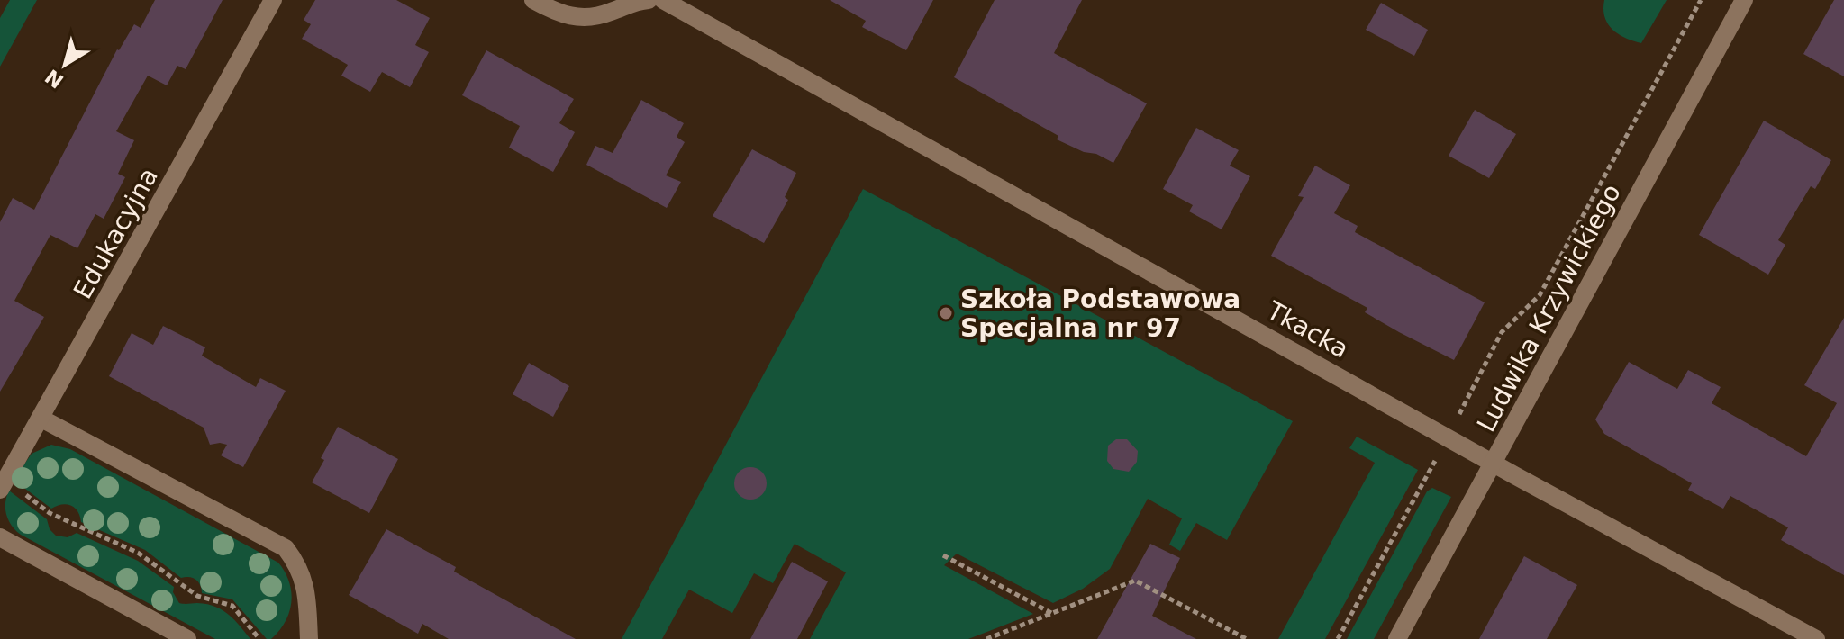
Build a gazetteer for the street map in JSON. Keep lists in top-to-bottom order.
{
  "streets": {
    "street": ["Edukacyjna", "Ludwika Krzywickiego", "Tkacka"]
  },
  "crossings": [
    ["Ludwika Krzywickiego", "Tkacka"]
  ],
  "places": ["Szkoła Podstawowa Specjalna nr 97"],
  "north": "bottom left"
}
